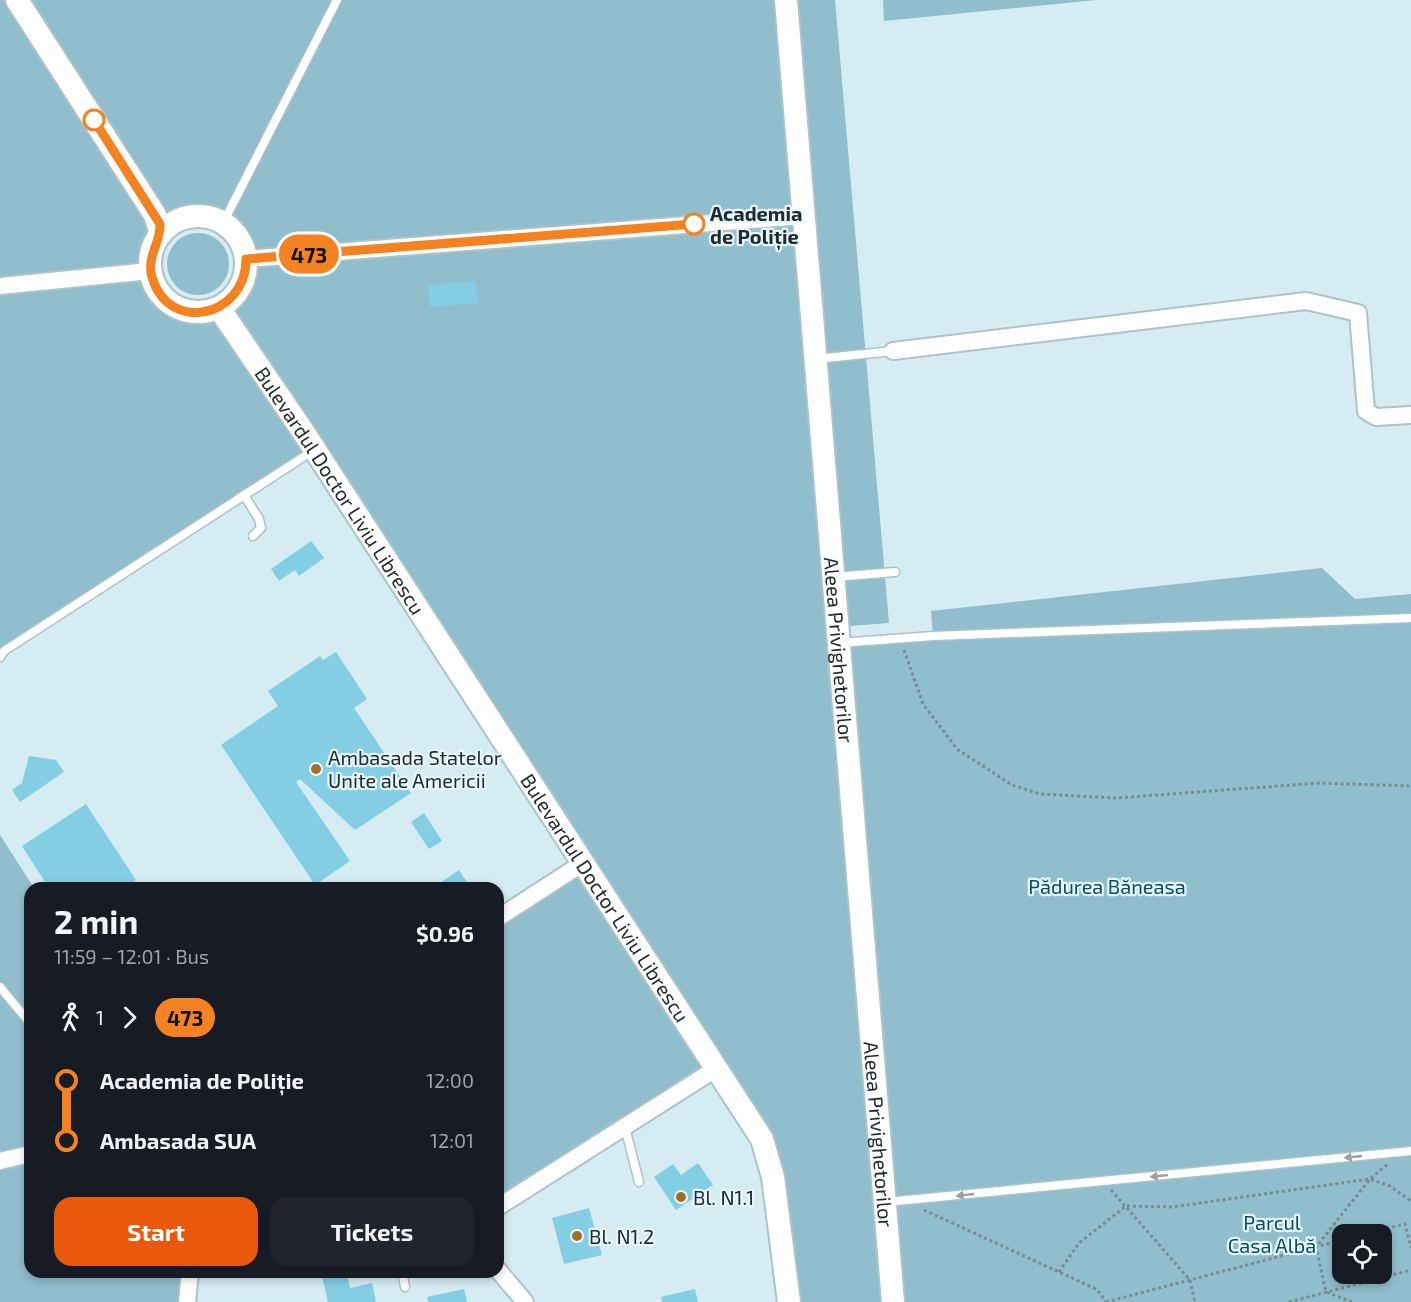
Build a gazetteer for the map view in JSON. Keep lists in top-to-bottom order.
{
  "streets": {
    "street": ["Bulevardul Doctor Liviu Librescu", "Aleea Privighetorilor"]
  },
  "parks": ["Pădurea Băneasa", "Parcul Casa Albă"],
  "places": [
    "Academia de Poliție",
    "Ambasada Statelor Unite ale Americii",
    "Bl. N1.1",
    "Bl. N1.2"
  ],
  "lines": ["bus line 473"],
  "page": {
    "on_map": "473",
    "heading": ["2 min", "11:59 – 12:01 · Bus", "$0.96"],
    "legs": ["1", "473"],
    "list": [
      {
        "name": "Academia de Poliție",
        "value": "12:00"
      },
      {
        "name": "Ambasada SUA",
        "value": "12:01"
      }
    ],
    "buttons": ["Start", "Tickets"]
  }
}
